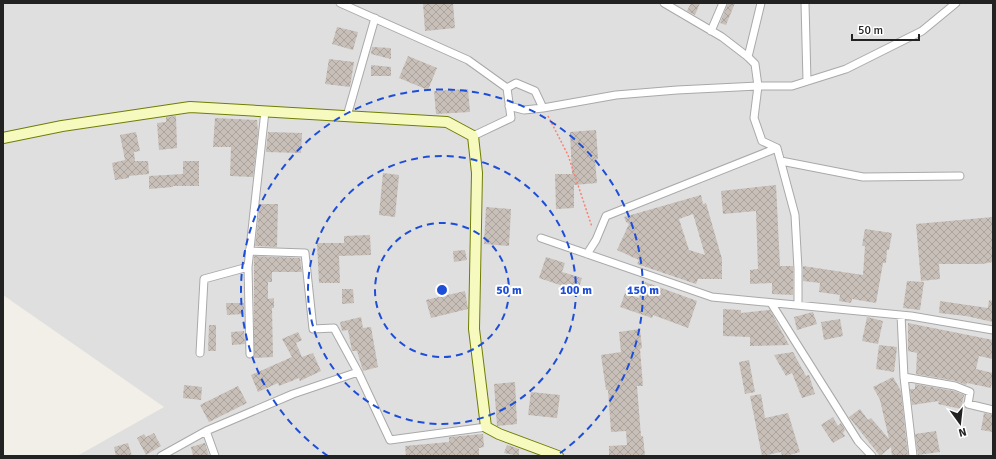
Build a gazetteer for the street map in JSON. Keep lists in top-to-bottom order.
{
  "scale_bar": "50 m",
  "north": "bottom",
  "rings": ["50 m", "100 m", "150 m"]
}
